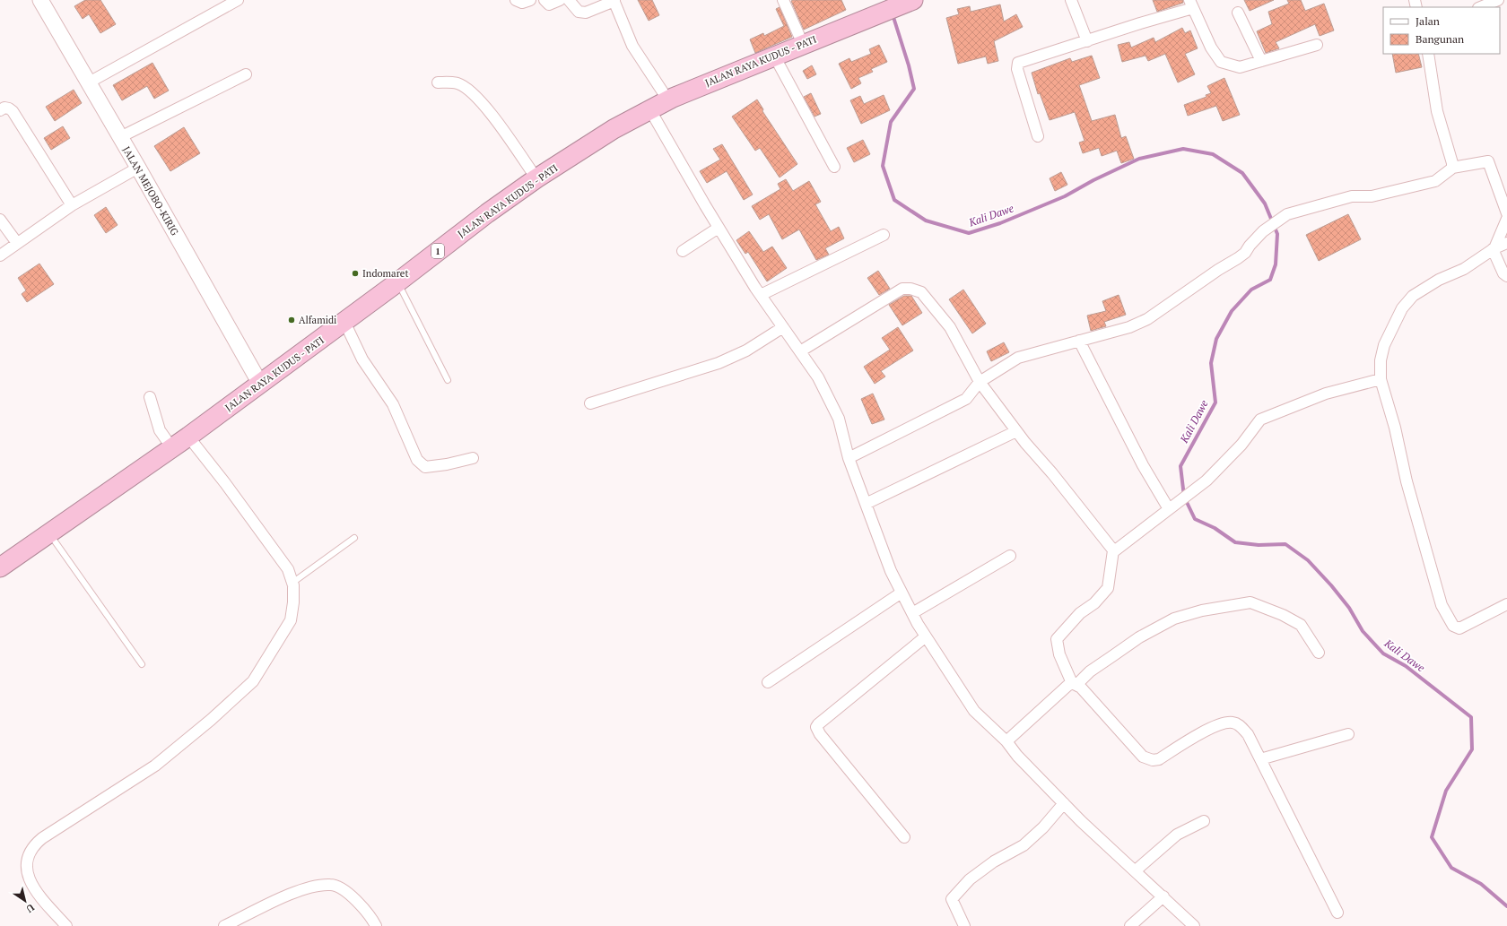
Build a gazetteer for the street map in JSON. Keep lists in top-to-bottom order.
{
  "streets": {
    "highway": ["JALAN RAYA KUDUS - PATI", "1"],
    "street": ["JALAN MEJOBO-KIRIG"]
  },
  "crossings": [
    ["JALAN RAYA KUDUS - PATI", "JALAN MEJOBO-KIRIG"]
  ],
  "water": ["Kali Dawe"],
  "places": ["Indomaret", "Alfamidi"],
  "legend": ["Jalan", "Bangunan"],
  "north": "bottom right"
}
